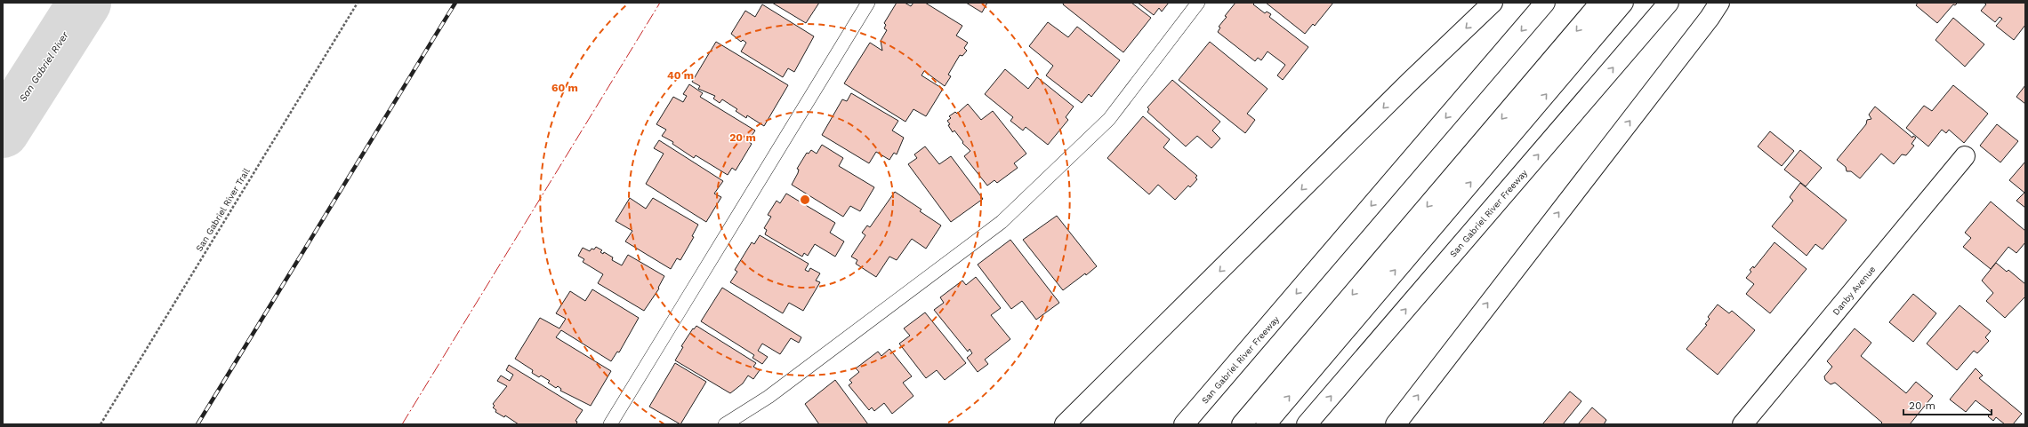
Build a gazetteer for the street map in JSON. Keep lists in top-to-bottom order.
{
  "streets": {
    "main road": ["San Gabriel River Freeway", "Danby Avenue"],
    "path": ["San Gabriel River Trail"]
  },
  "water": ["San Gabriel River"],
  "scale_bar": "20 m",
  "rings": ["40 m", "60 m", "20 m"]
}
